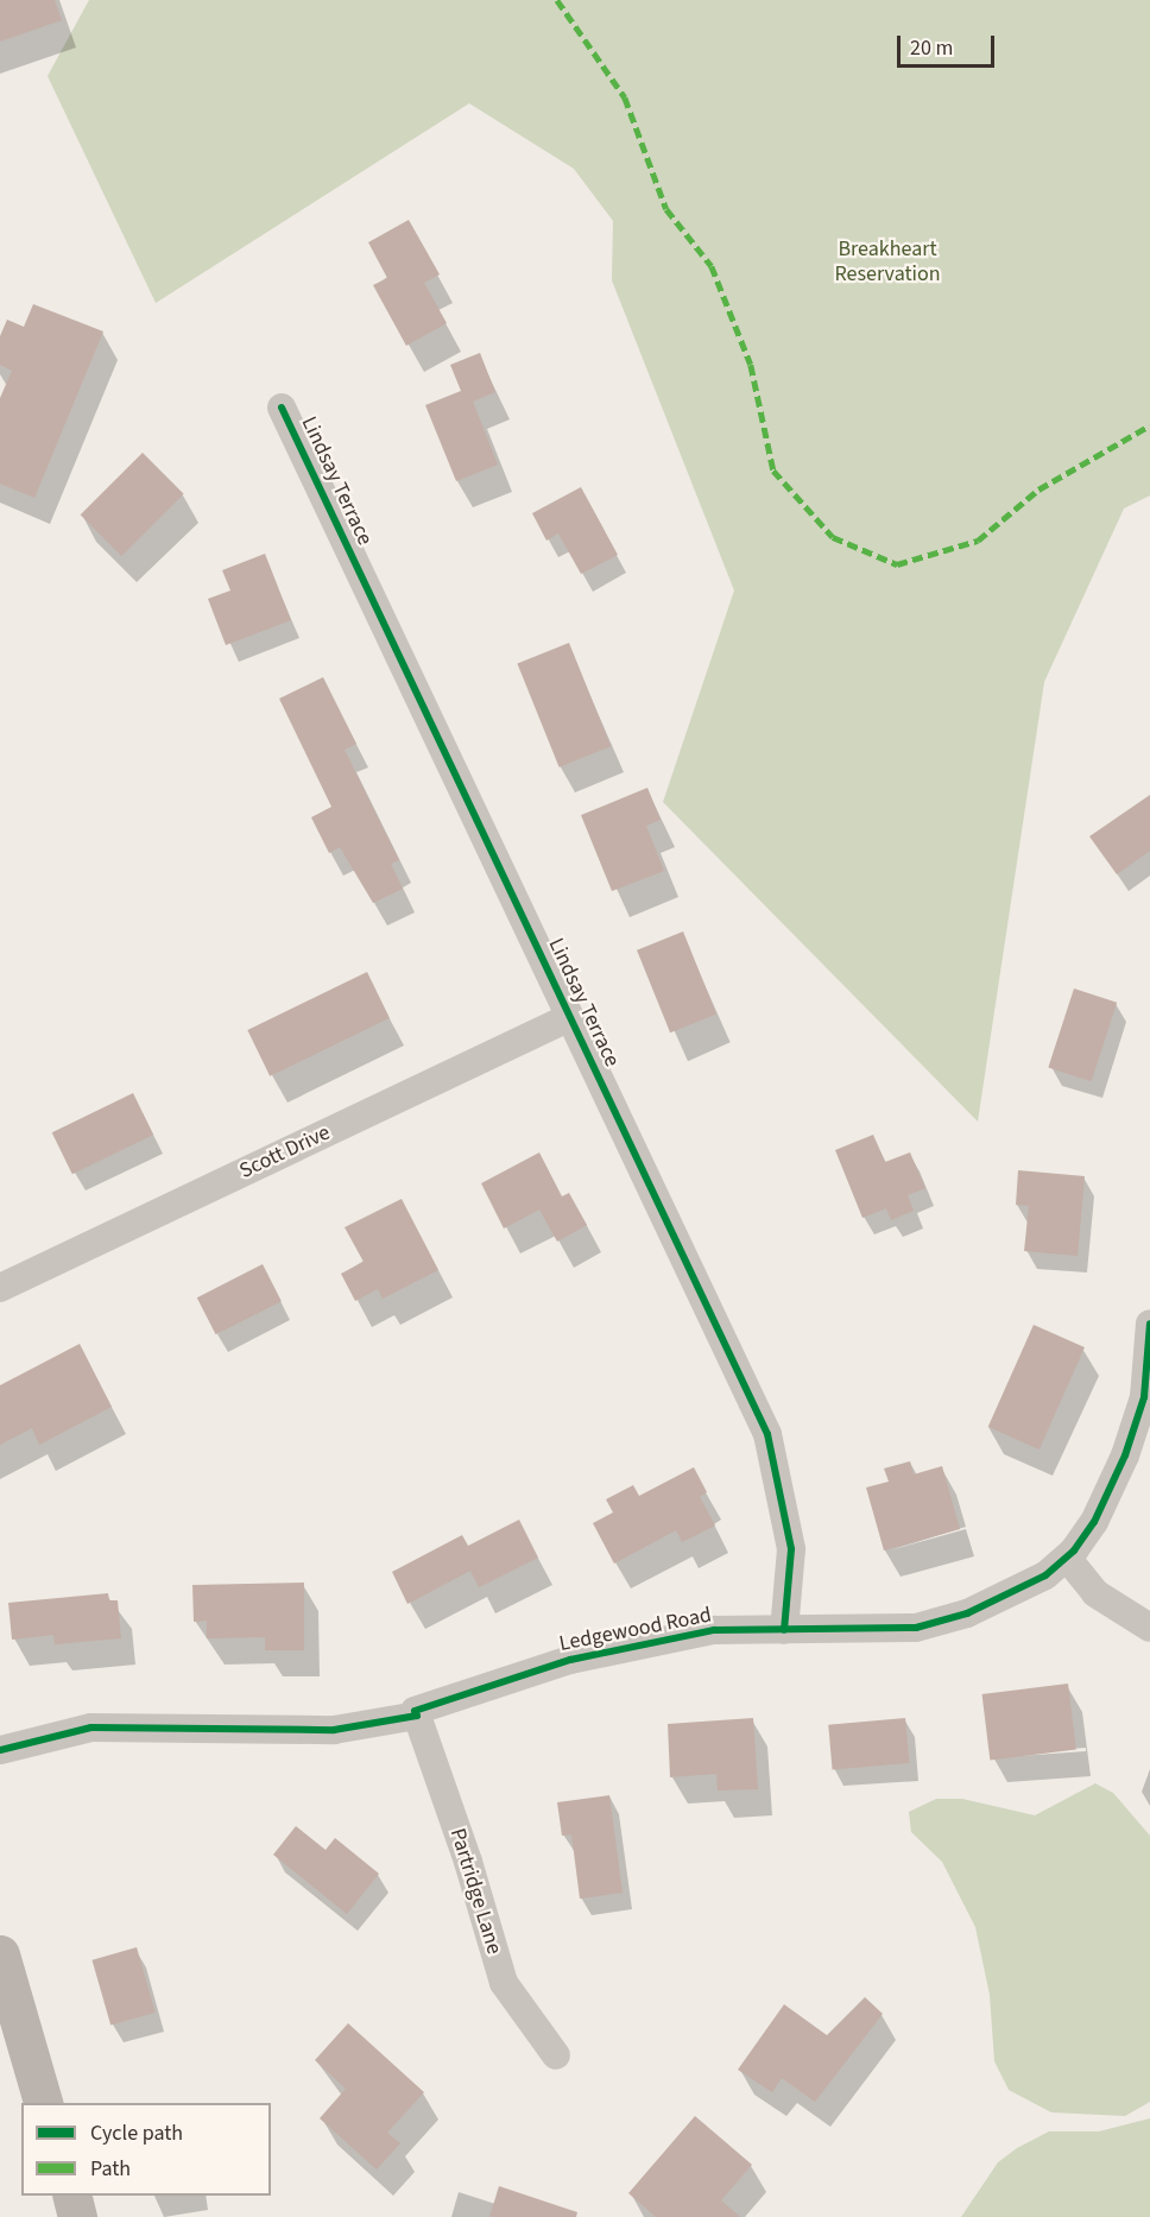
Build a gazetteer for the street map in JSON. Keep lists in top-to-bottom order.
{
  "streets": {
    "street": [
      "Lindsay Terrace",
      "Scott Drive",
      "Ledgewood Road",
      "Partridge Lane"
    ]
  },
  "crossings": [
    ["Lindsay Terrace", "Scott Drive"],
    ["Lindsay Terrace", "Ledgewood Road"],
    ["Ledgewood Road", "Partridge Lane"]
  ],
  "parks": ["Breakheart Reservation"],
  "legend": ["Cycle path", "Path"],
  "scale_bar": "20 m"
}
